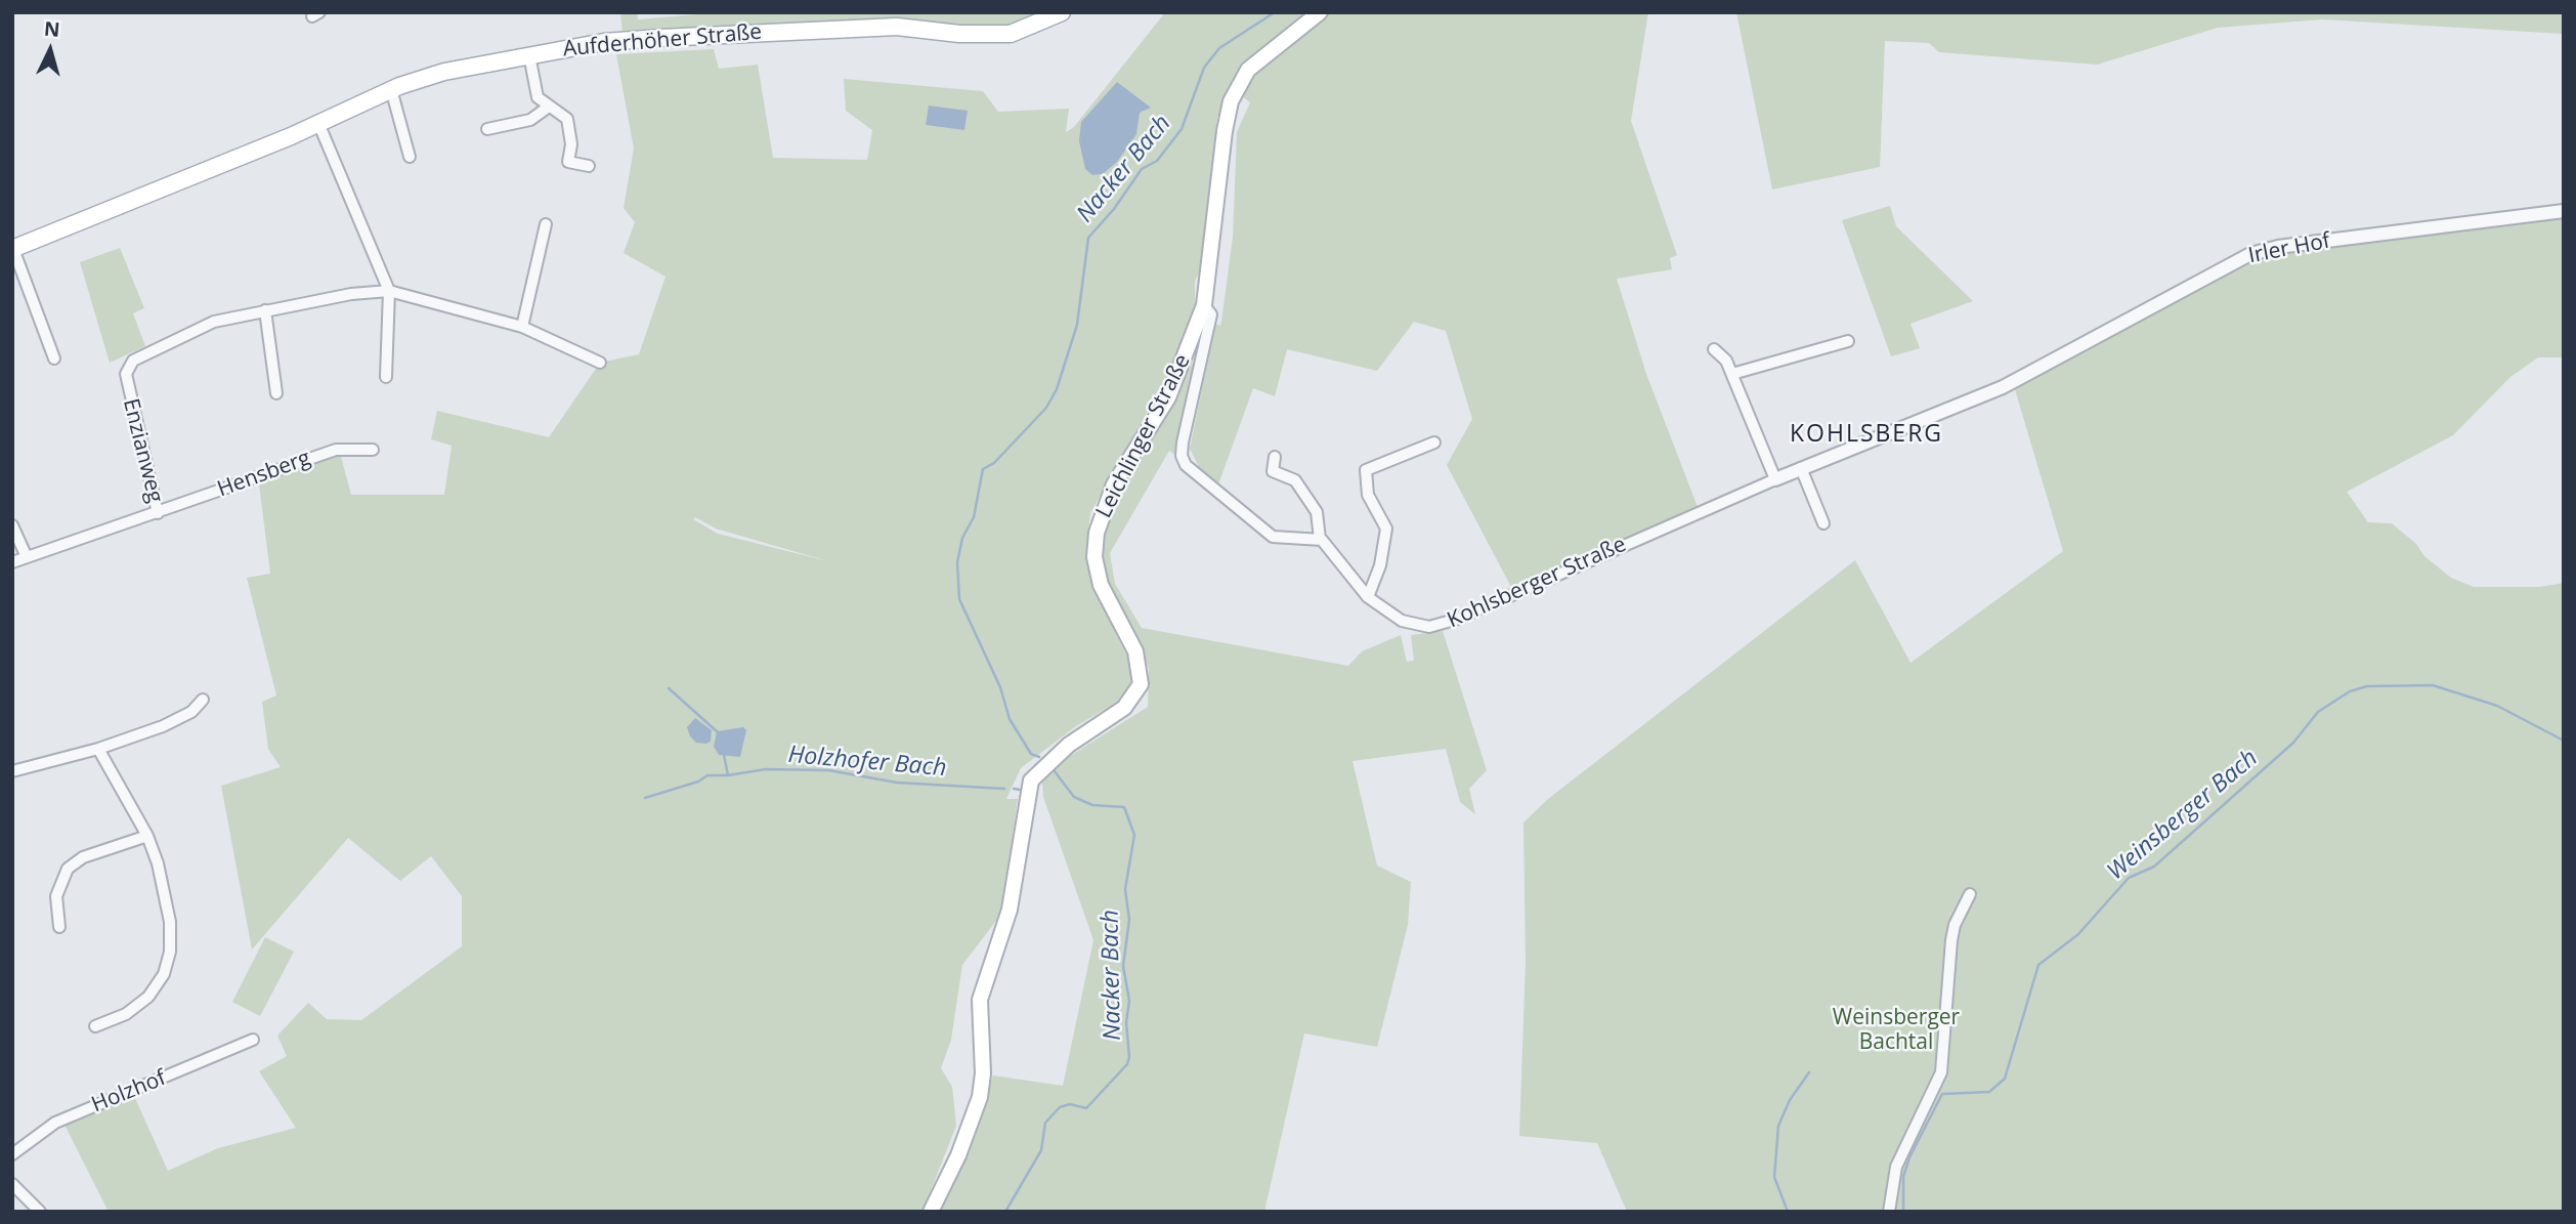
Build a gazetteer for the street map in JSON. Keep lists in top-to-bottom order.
{
  "streets": {
    "main road": ["Aufderhöher Straße", "Leichlinger Straße"],
    "street": [
      "Irler Hof",
      "Enzianweg",
      "Hensberg",
      "Kohlsberger Straße",
      "Holzhof"
    ]
  },
  "crossings": [
    ["Irler Hof", "Kohlsberger Straße"],
    ["Enzianweg", "Hensberg"]
  ],
  "districts": ["KOHLSBERG"],
  "water": ["Nacker Bach", "Holzhofer Bach", "Weinsberger Bach"],
  "parks": ["Weinsberger Bachtal"],
  "north": "top"
}
